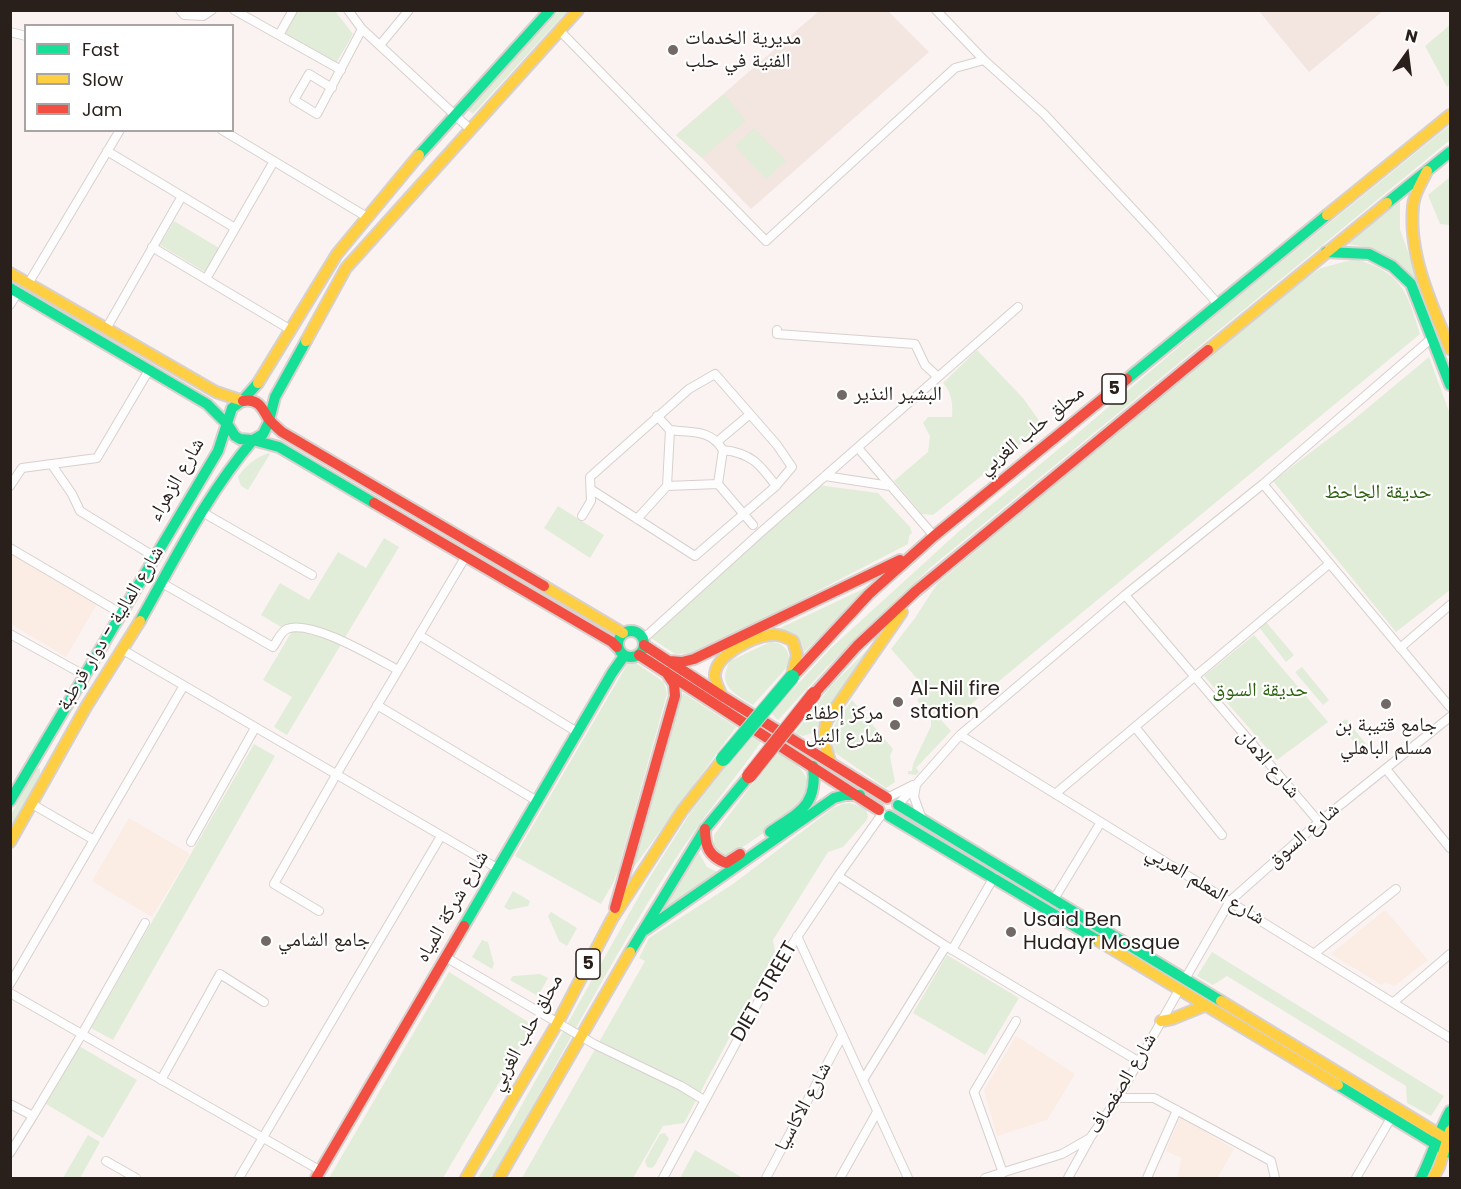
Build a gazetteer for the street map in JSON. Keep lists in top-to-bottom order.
{
  "streets": {
    "main road": [
      "5",
      "محلق حلب الغربي",
      "شارع الزهراء",
      "شارع المالية - دوار قرطبة",
      "شارع شركة المياه"
    ],
    "street": [
      "شارع الامان",
      "شارع السوق",
      "شارع المعلم العربي",
      "DIET STREET",
      "شارع الصفصاف",
      "شارع الاكاسيا"
    ]
  },
  "crossings": [
    ["شارع الزهراء", "شارع المالية - دوار قرطبة"],
    ["شارع الامان", "شارع السوق"],
    ["شارع الامان", "DIET STREET"],
    ["شارع السوق", "شارع المعلم العربي"],
    ["شارع السوق", "شارع الصفصاف"],
    ["شارع المعلم العربي", "DIET STREET"]
  ],
  "parks": ["حديقة الجاحظ", "حديقة السوق"],
  "places": [
    "مديرية الخدمات الفنية في حلب",
    "البشير النذير",
    "Al-Nil fire station",
    "جامع قتيبة بن مسلم الباهلي",
    "مركز إطفاء شارع النيل",
    "Usaid Ben Hudayr Mosque",
    "جامع الشامي"
  ],
  "legend": ["Fast", "Slow", "Jam"],
  "north": "top"
}
